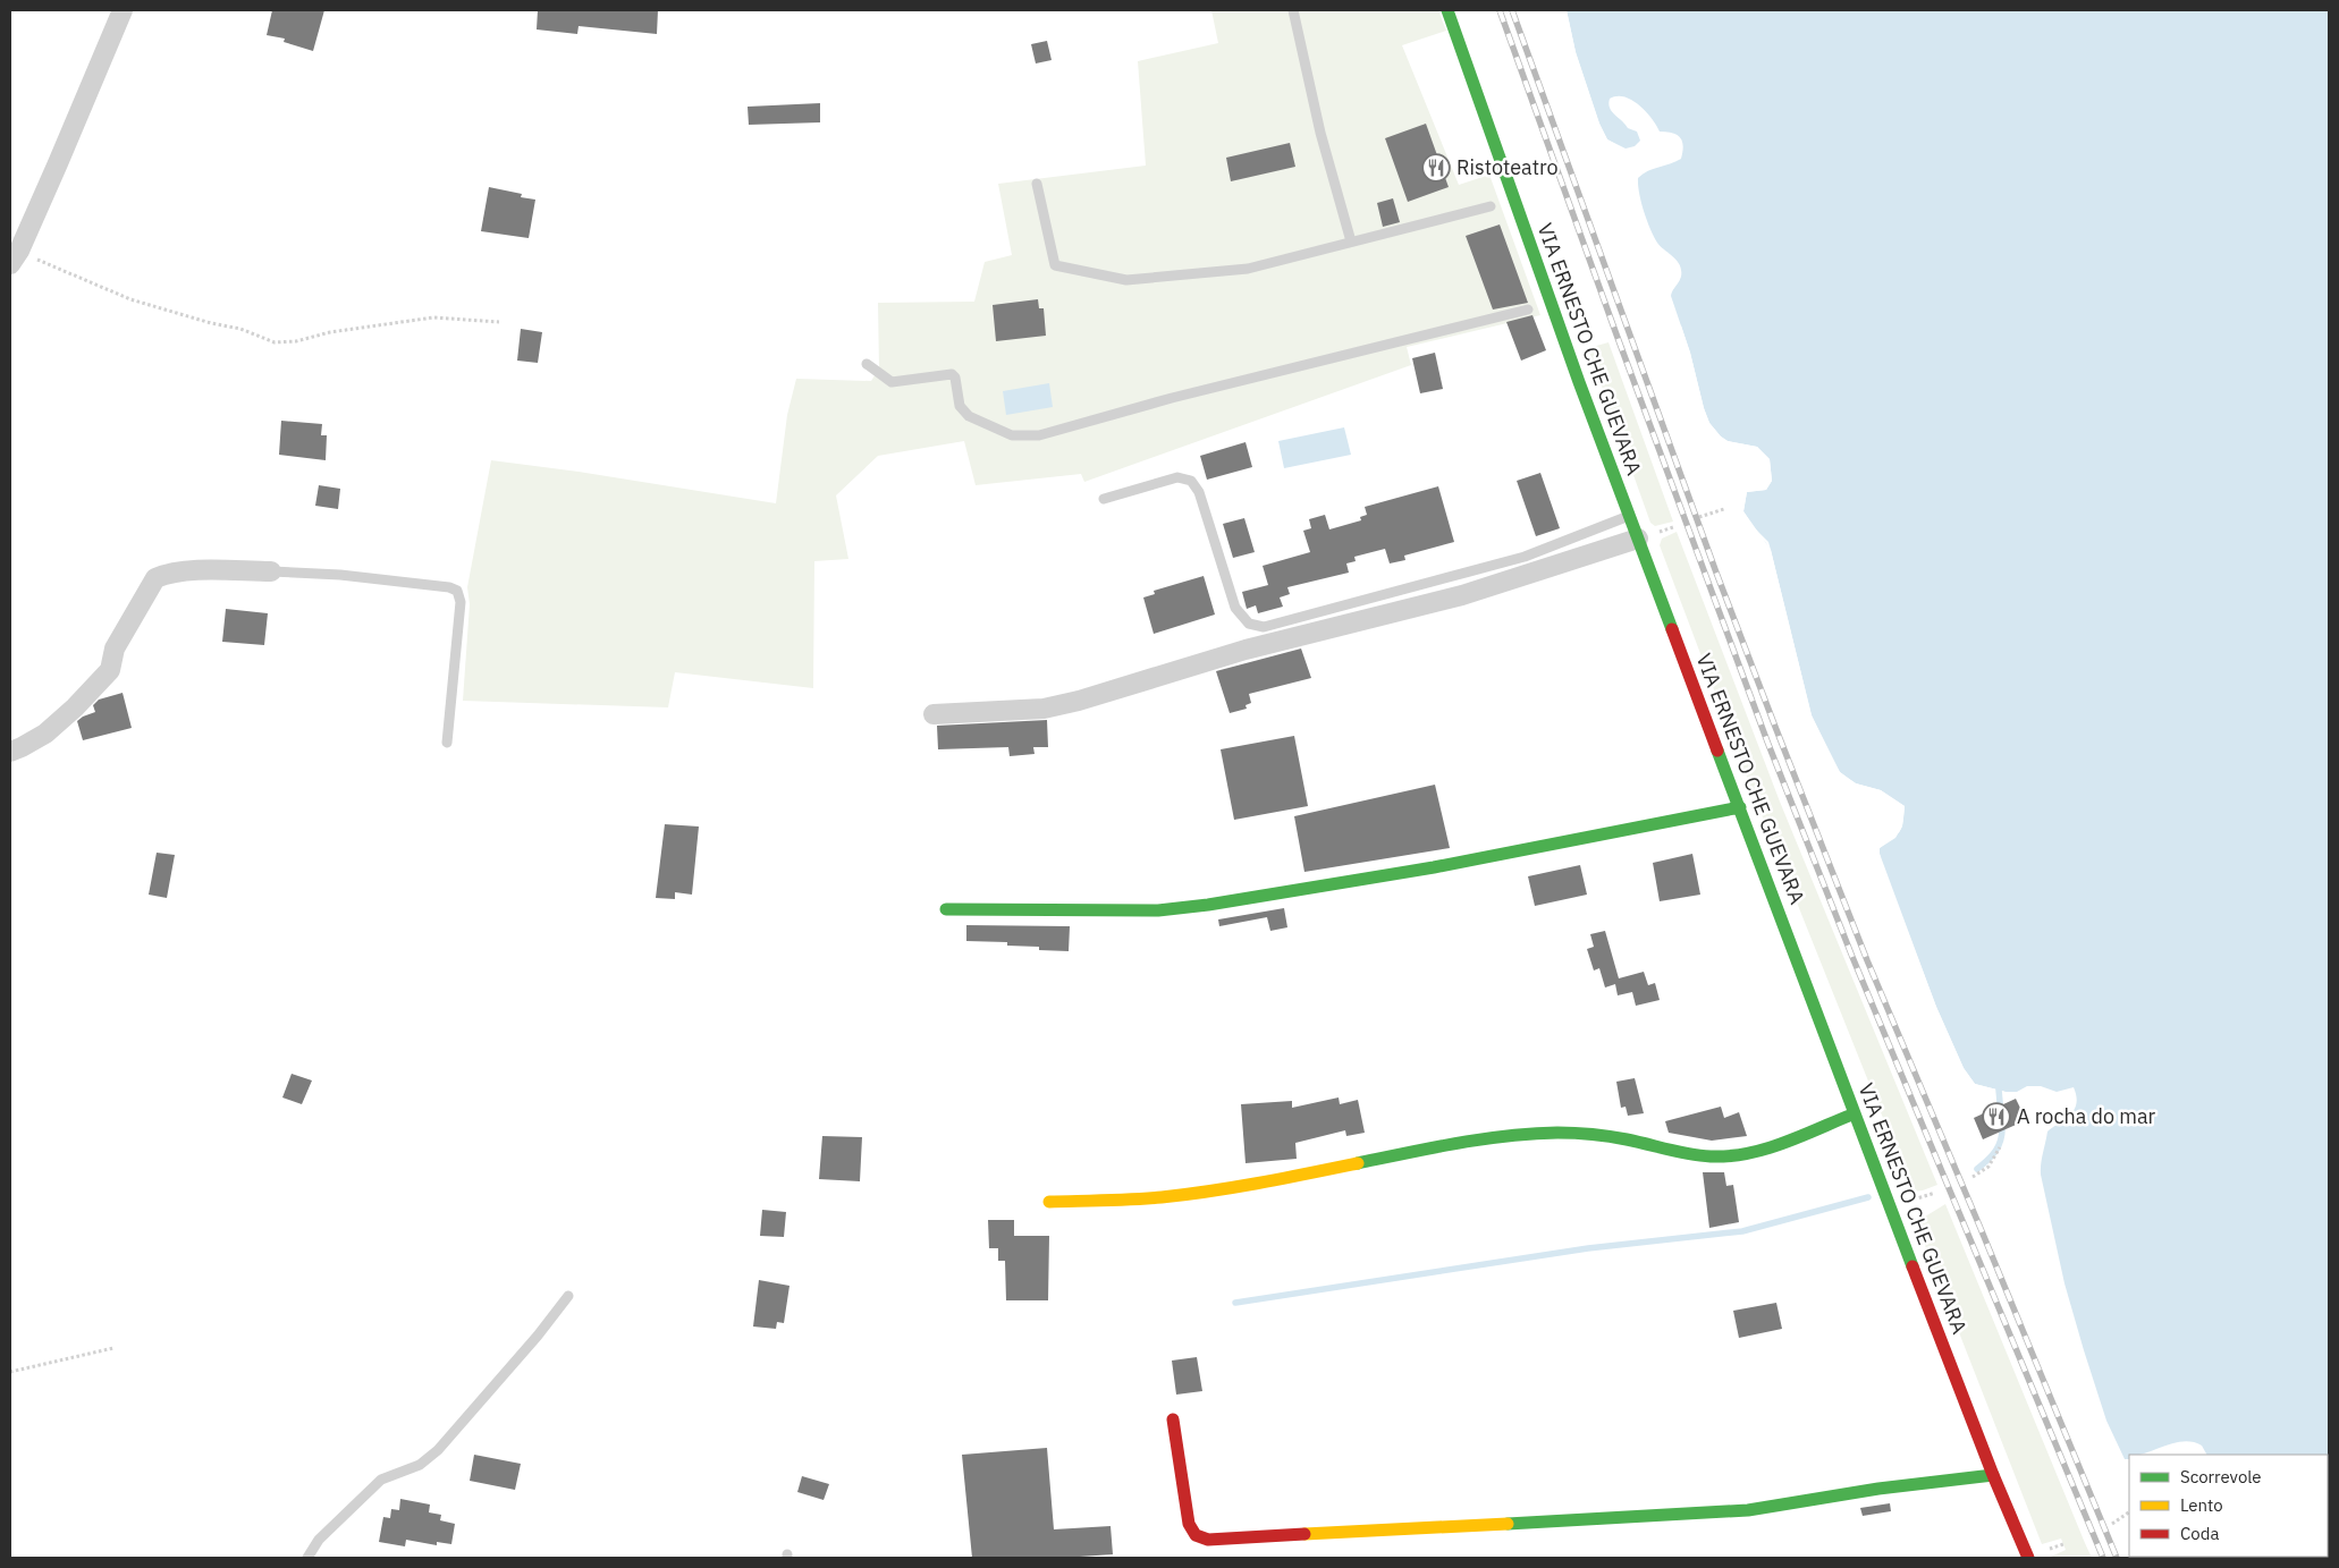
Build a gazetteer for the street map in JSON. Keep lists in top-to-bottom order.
{
  "streets": {
    "street": ["VIA ERNESTO CHE GUEVARA"]
  },
  "places": {
    "restaurant": ["Ristoteatro", "A rocha do mar"]
  },
  "legend": ["Scorrevole", "Lento", "Coda"]
}
